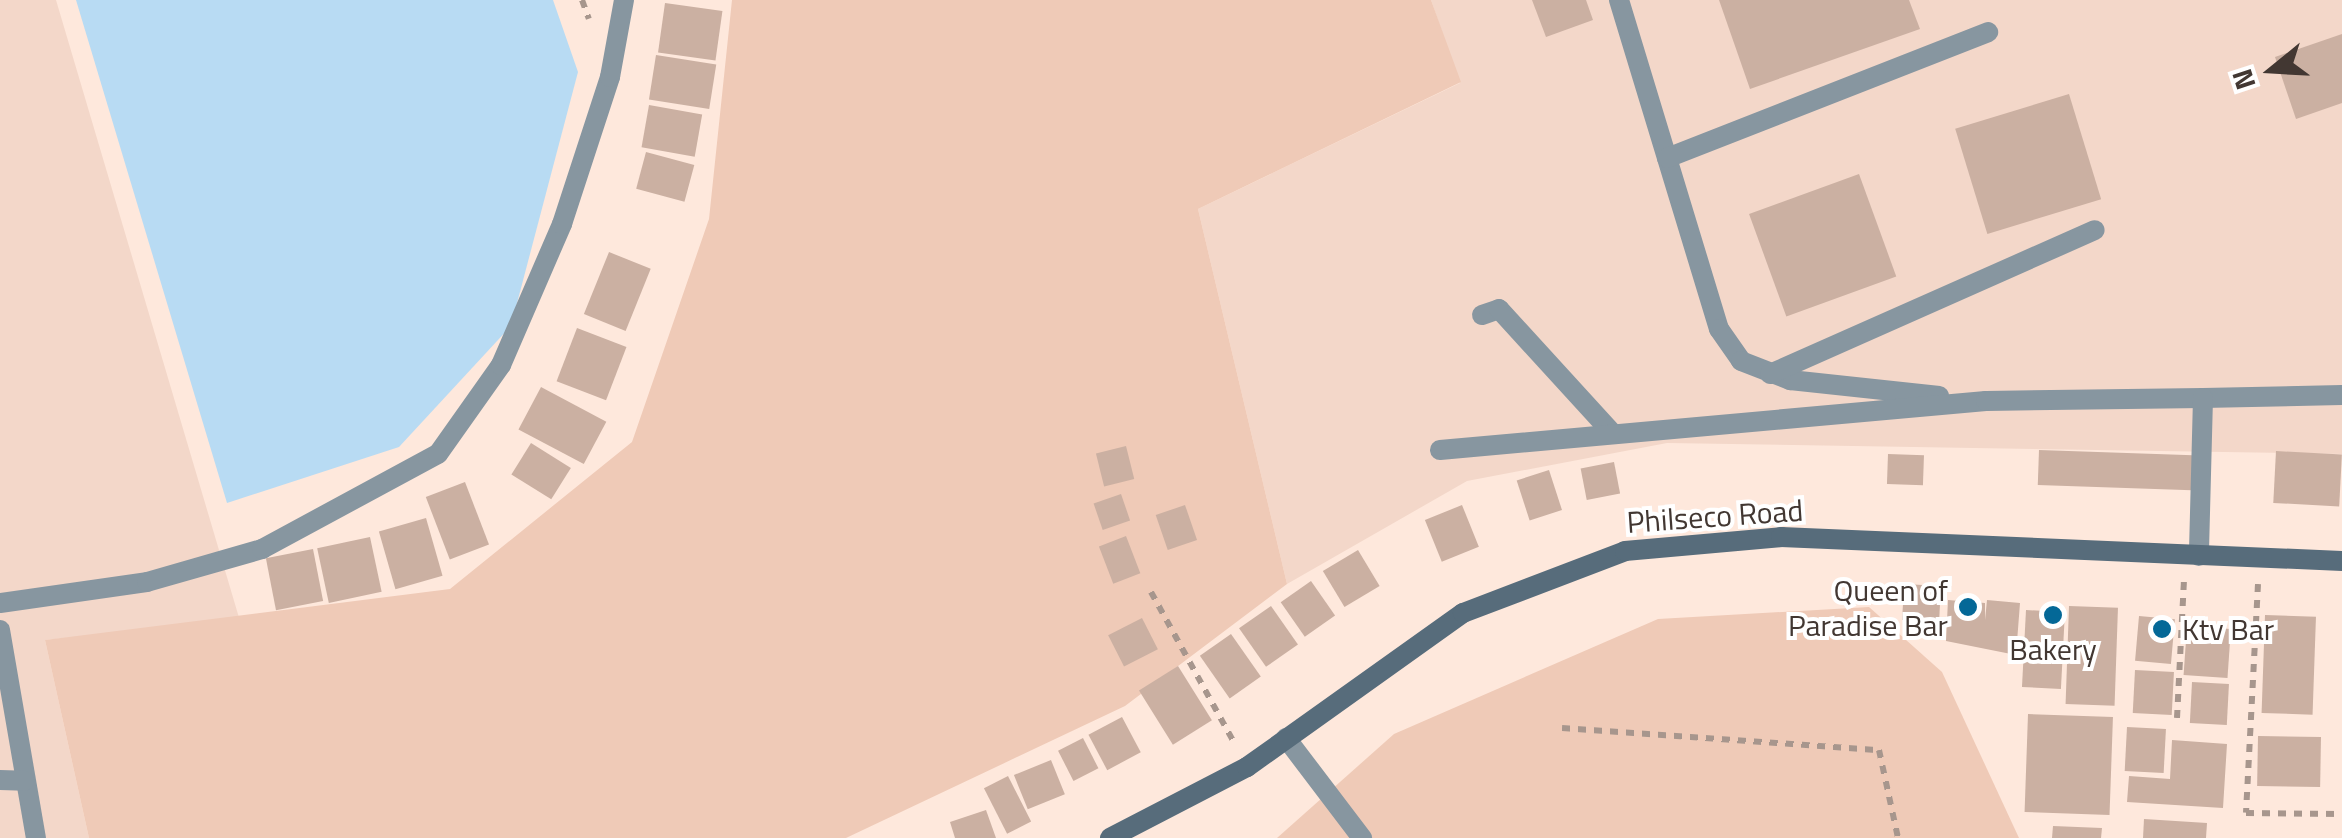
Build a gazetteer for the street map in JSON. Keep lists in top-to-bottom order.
{
  "streets": {
    "street": ["Philseco Road"]
  },
  "places": ["Queen of Paradise Bar", "Bakery", "Ktv Bar"],
  "north": "left"
}
